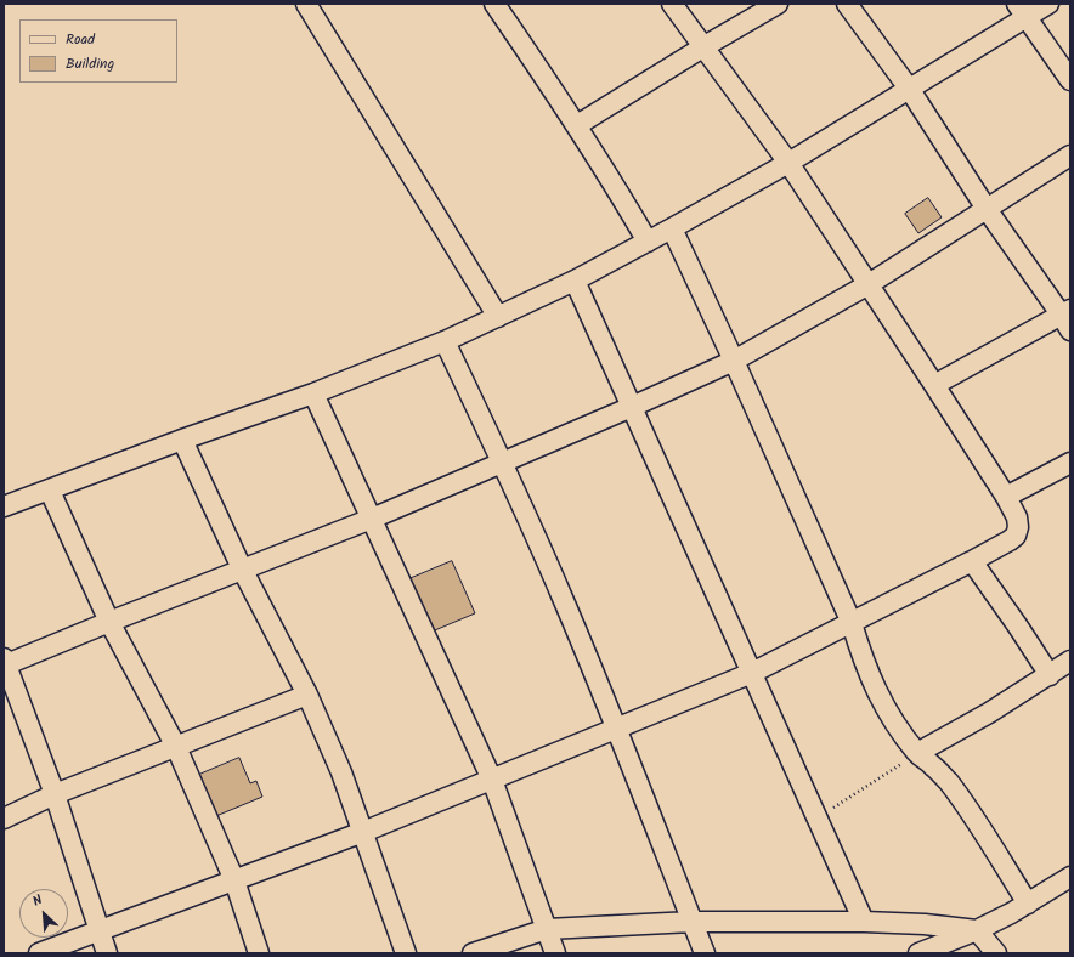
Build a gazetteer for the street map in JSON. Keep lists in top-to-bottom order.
{
  "legend": ["Road", "Building"],
  "north": "top left"
}
